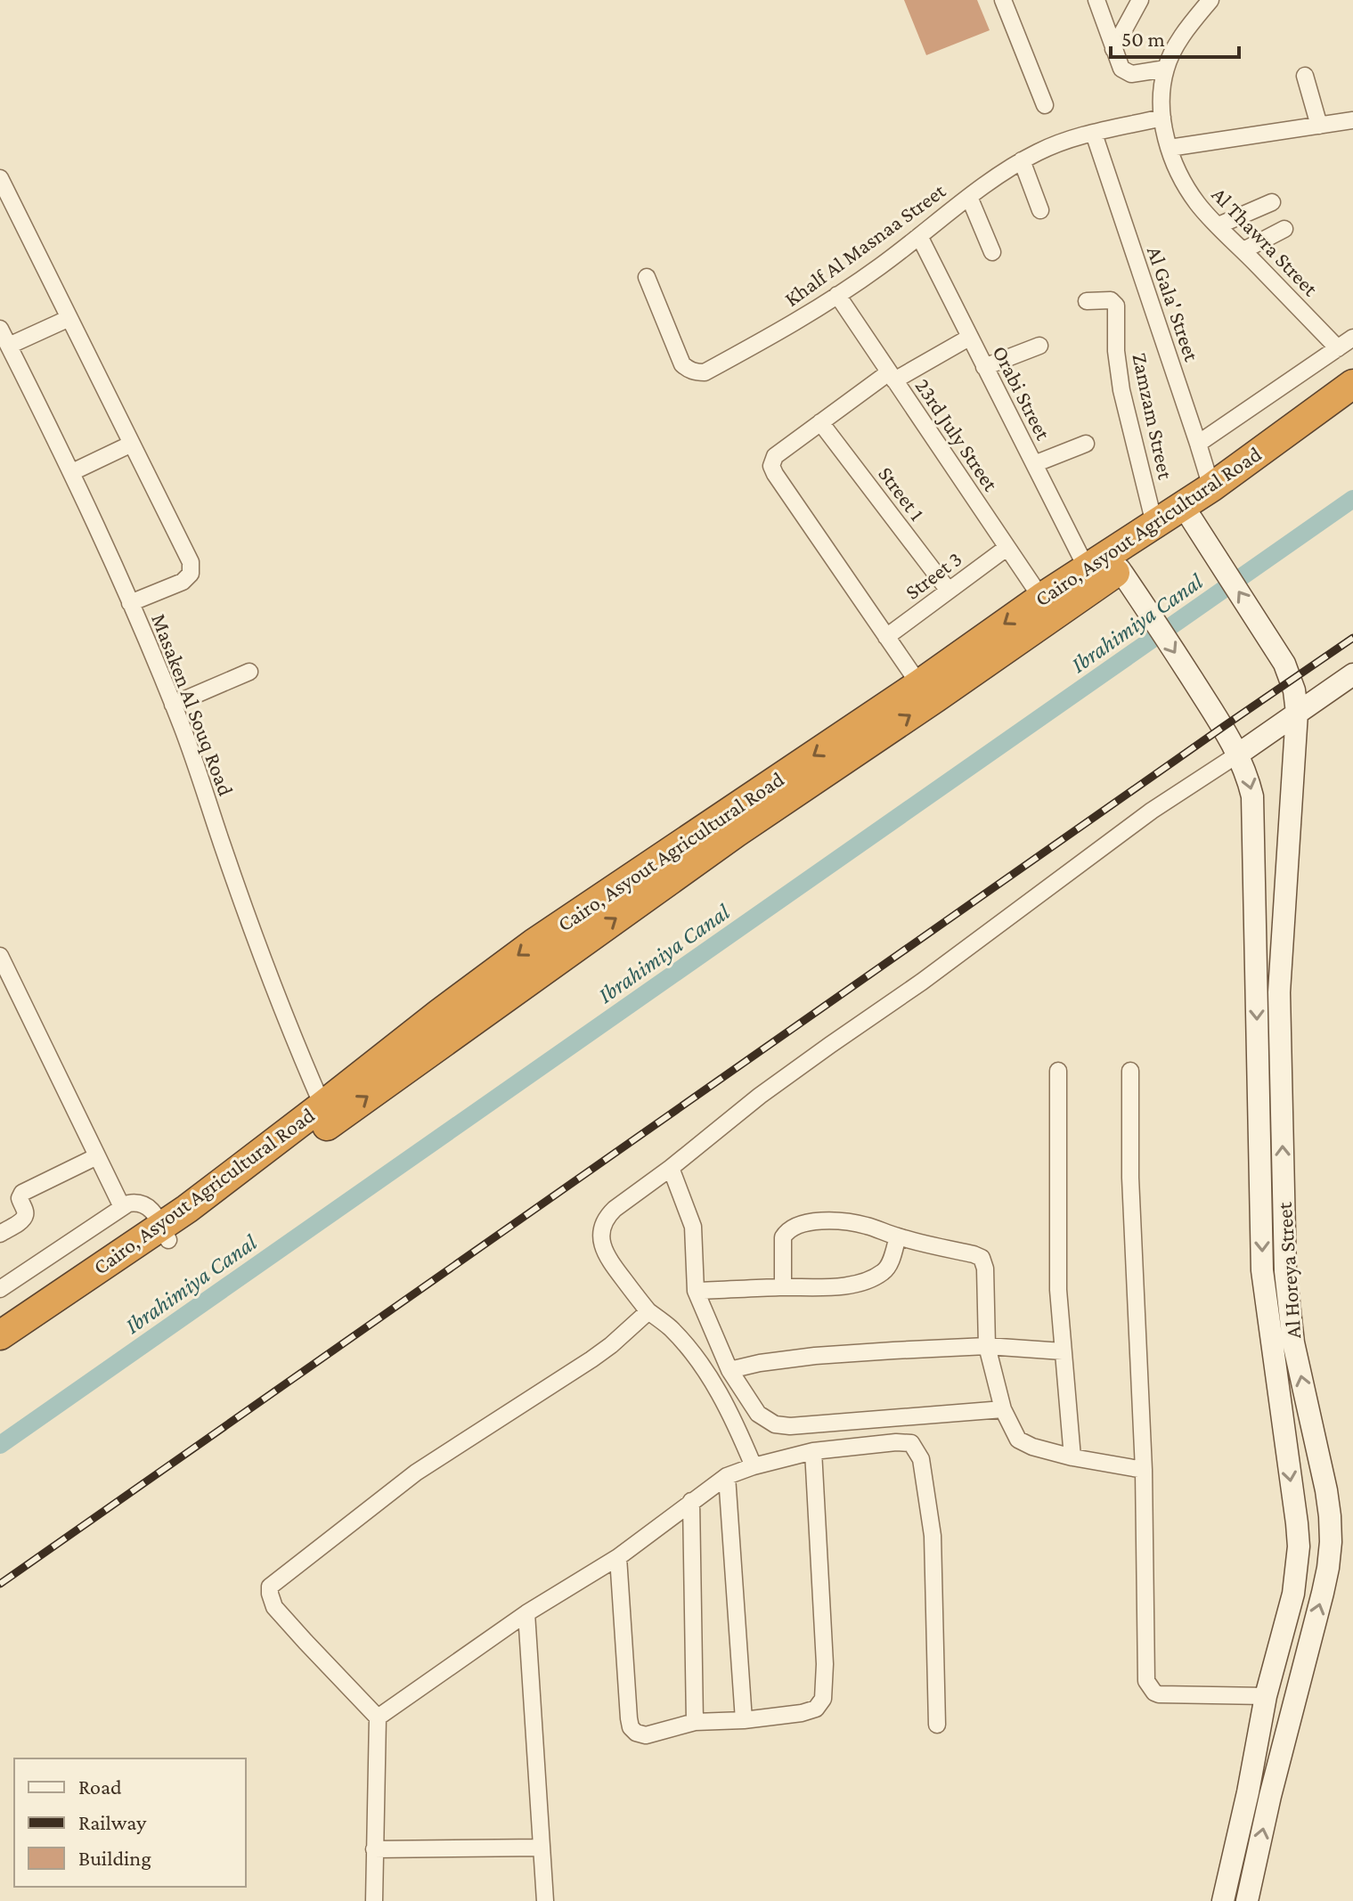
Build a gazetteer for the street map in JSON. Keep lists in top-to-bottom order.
{
  "streets": {
    "highway": ["Cairo, Asyout Agricultural Road"],
    "main road": ["Al Horeya Street"],
    "street": [
      "Al Thawra Street",
      "Khalf Al Masnaa Street",
      "Al Gala' Street",
      "Orabi Street",
      "Zamzam Street",
      "23rd July Street",
      "Street 1",
      "Street 3",
      "Masaken Al Souq Road"
    ]
  },
  "crossings": [
    ["Al Thawra Street", "Khalf Al Masnaa Street"],
    ["Khalf Al Masnaa Street", "Al Gala' Street"],
    ["Khalf Al Masnaa Street", "Orabi Street"],
    ["Khalf Al Masnaa Street", "23rd July Street"],
    ["Al Gala' Street", "Cairo, Asyout Agricultural Road"],
    ["Orabi Street", "Cairo, Asyout Agricultural Road"],
    ["Zamzam Street", "Cairo, Asyout Agricultural Road"],
    ["23rd July Street", "Cairo, Asyout Agricultural Road"],
    ["23rd July Street", "Street 3"],
    ["Street 1", "Street 3"],
    ["Cairo, Asyout Agricultural Road", "Masaken Al Souq Road"],
    ["Cairo, Asyout Agricultural Road", "Al Horeya Street"]
  ],
  "water": ["Ibrahimiya Canal"],
  "legend": ["Road", "Railway", "Building"],
  "scale_bar": "50 m"
}
